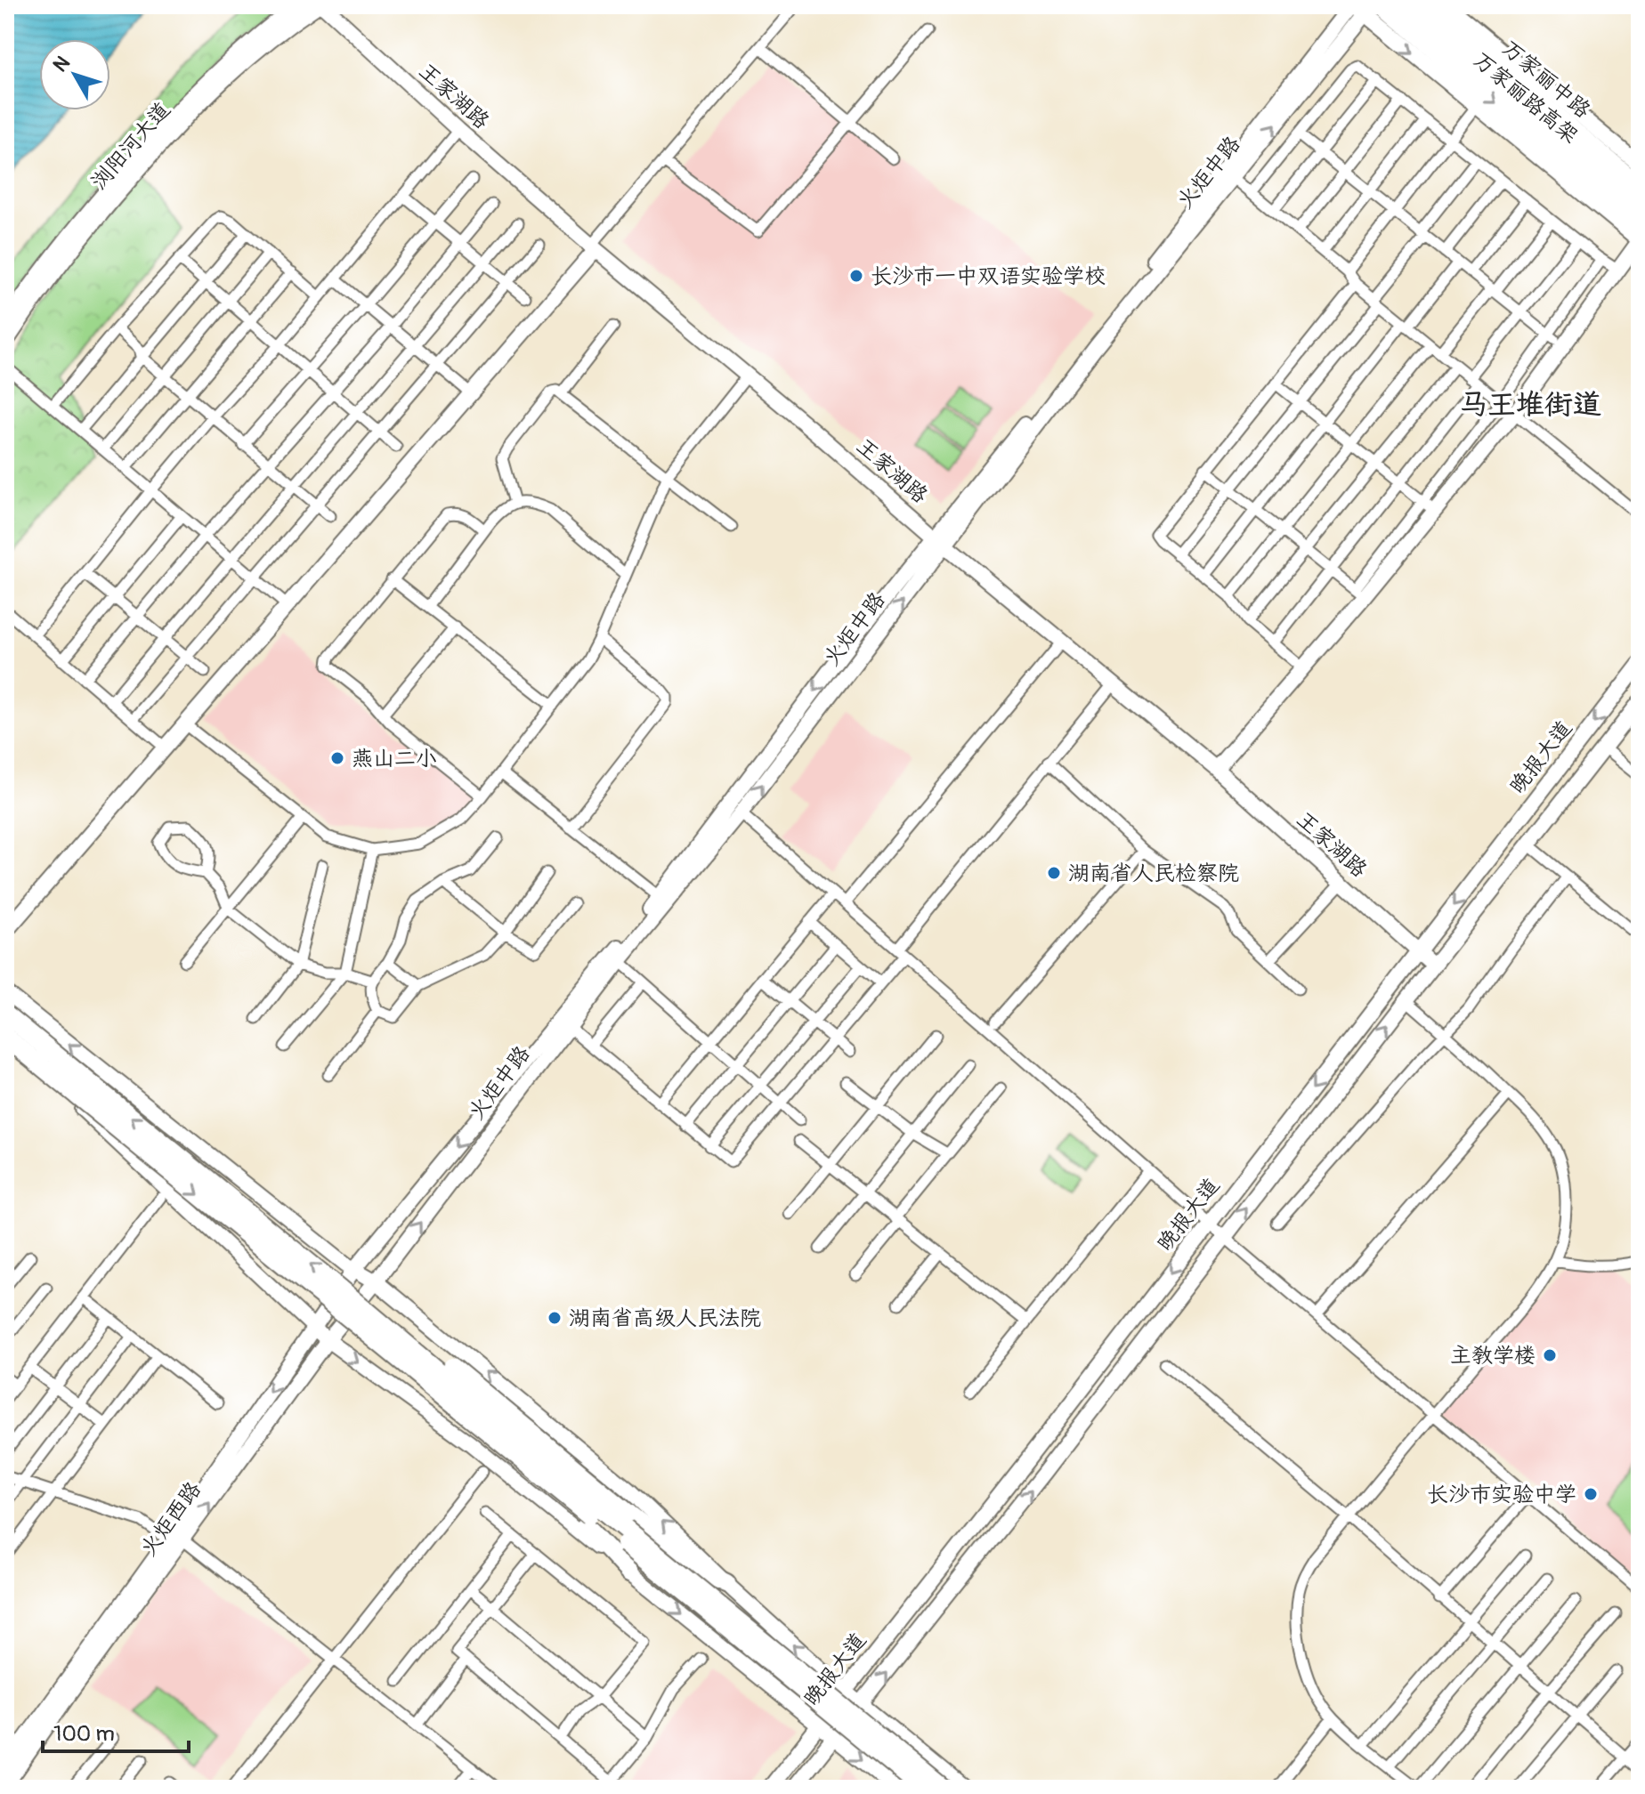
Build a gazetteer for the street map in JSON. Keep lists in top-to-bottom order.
{
  "streets": {
    "highway": ["万家丽路高架"],
    "main road": ["万家丽中路"],
    "street": [
      "王家湖路",
      "浏阳河大道",
      "火炬中路",
      "晚报大道",
      "火炬西路"
    ]
  },
  "crossings": [
    ["王家湖路", "火炬中路"],
    ["王家湖路", "晚报大道"],
    ["火炬中路", "火炬西路"]
  ],
  "districts": ["马王堆街道"],
  "places": [
    "长沙市一中双语实验学校",
    "燕山二小",
    "湖南省人民检察院",
    "湖南省高级人民法院",
    "主教学楼",
    "长沙市实验中学"
  ],
  "scale_bar": "100 m",
  "north": "top left"
}
